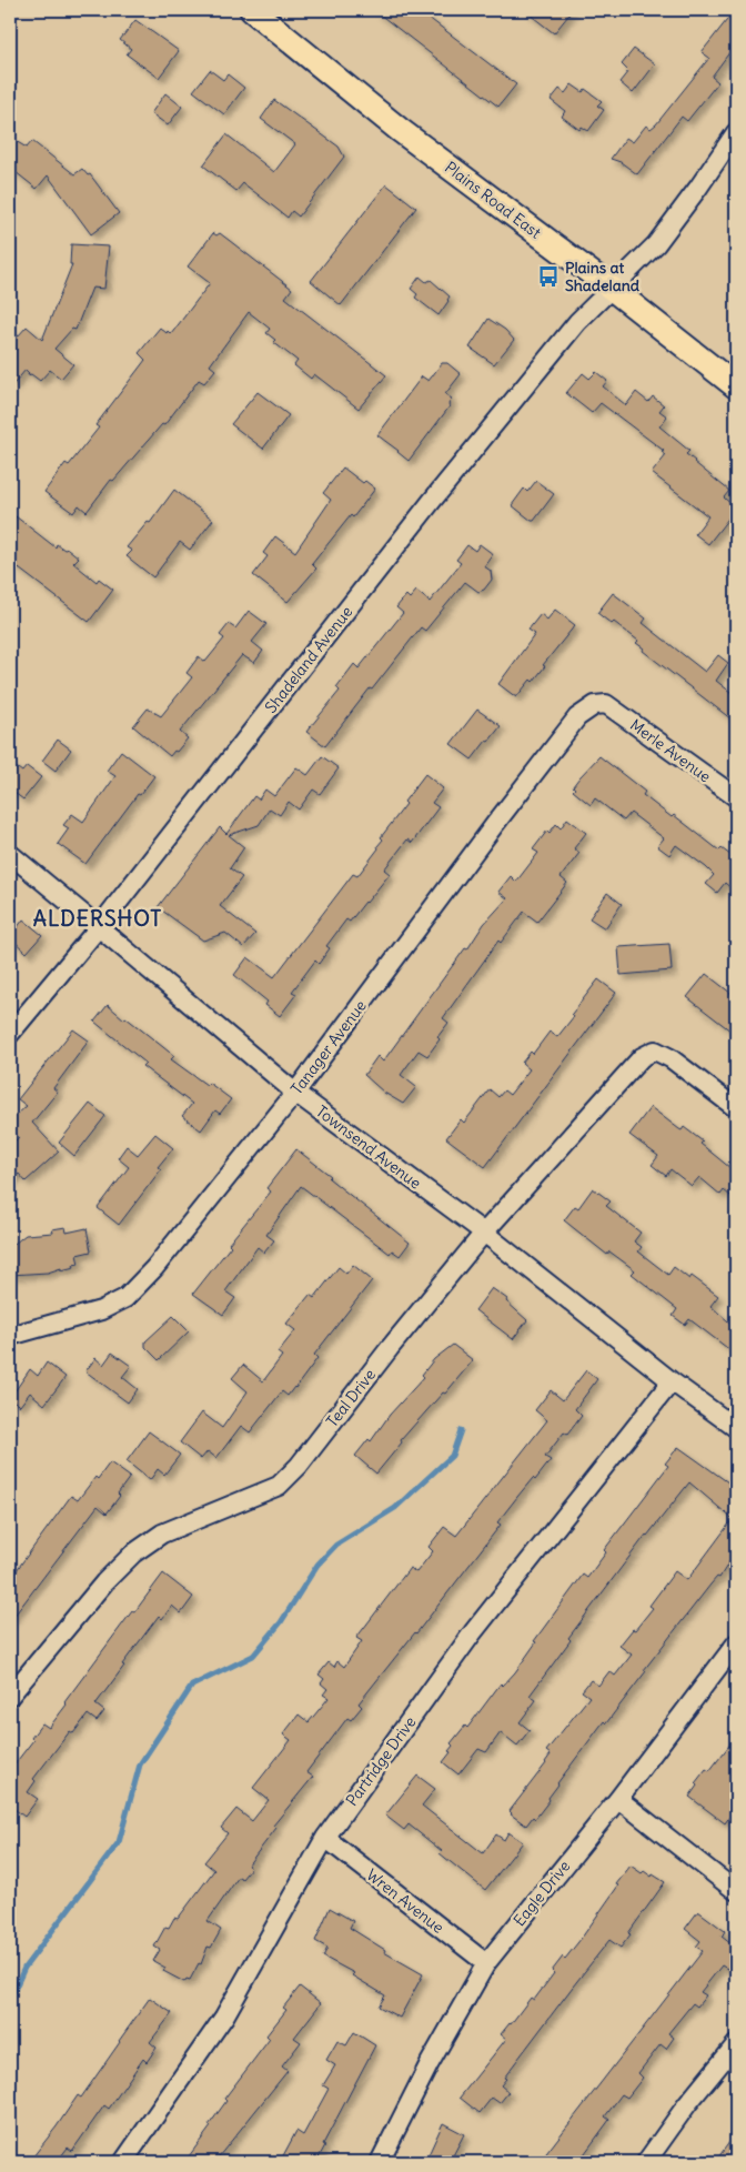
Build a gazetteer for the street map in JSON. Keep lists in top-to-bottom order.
{
  "streets": {
    "main road": ["Plains Road East"],
    "street": [
      "Shadeland Avenue",
      "Merle Avenue",
      "Tanager Avenue",
      "Townsend Avenue",
      "Teal Drive",
      "Partridge Drive",
      "Eagle Drive",
      "Wren Avenue"
    ]
  },
  "crossings": [
    ["Plains Road East", "Shadeland Avenue"],
    ["Shadeland Avenue", "Townsend Avenue"],
    ["Merle Avenue", "Tanager Avenue"],
    ["Tanager Avenue", "Townsend Avenue"],
    ["Townsend Avenue", "Teal Drive"],
    ["Townsend Avenue", "Partridge Drive"],
    ["Partridge Drive", "Wren Avenue"],
    ["Eagle Drive", "Wren Avenue"]
  ],
  "districts": ["ALDERSHOT"],
  "places": {
    "bus stop": ["Plains at Shadeland"]
  }
}
